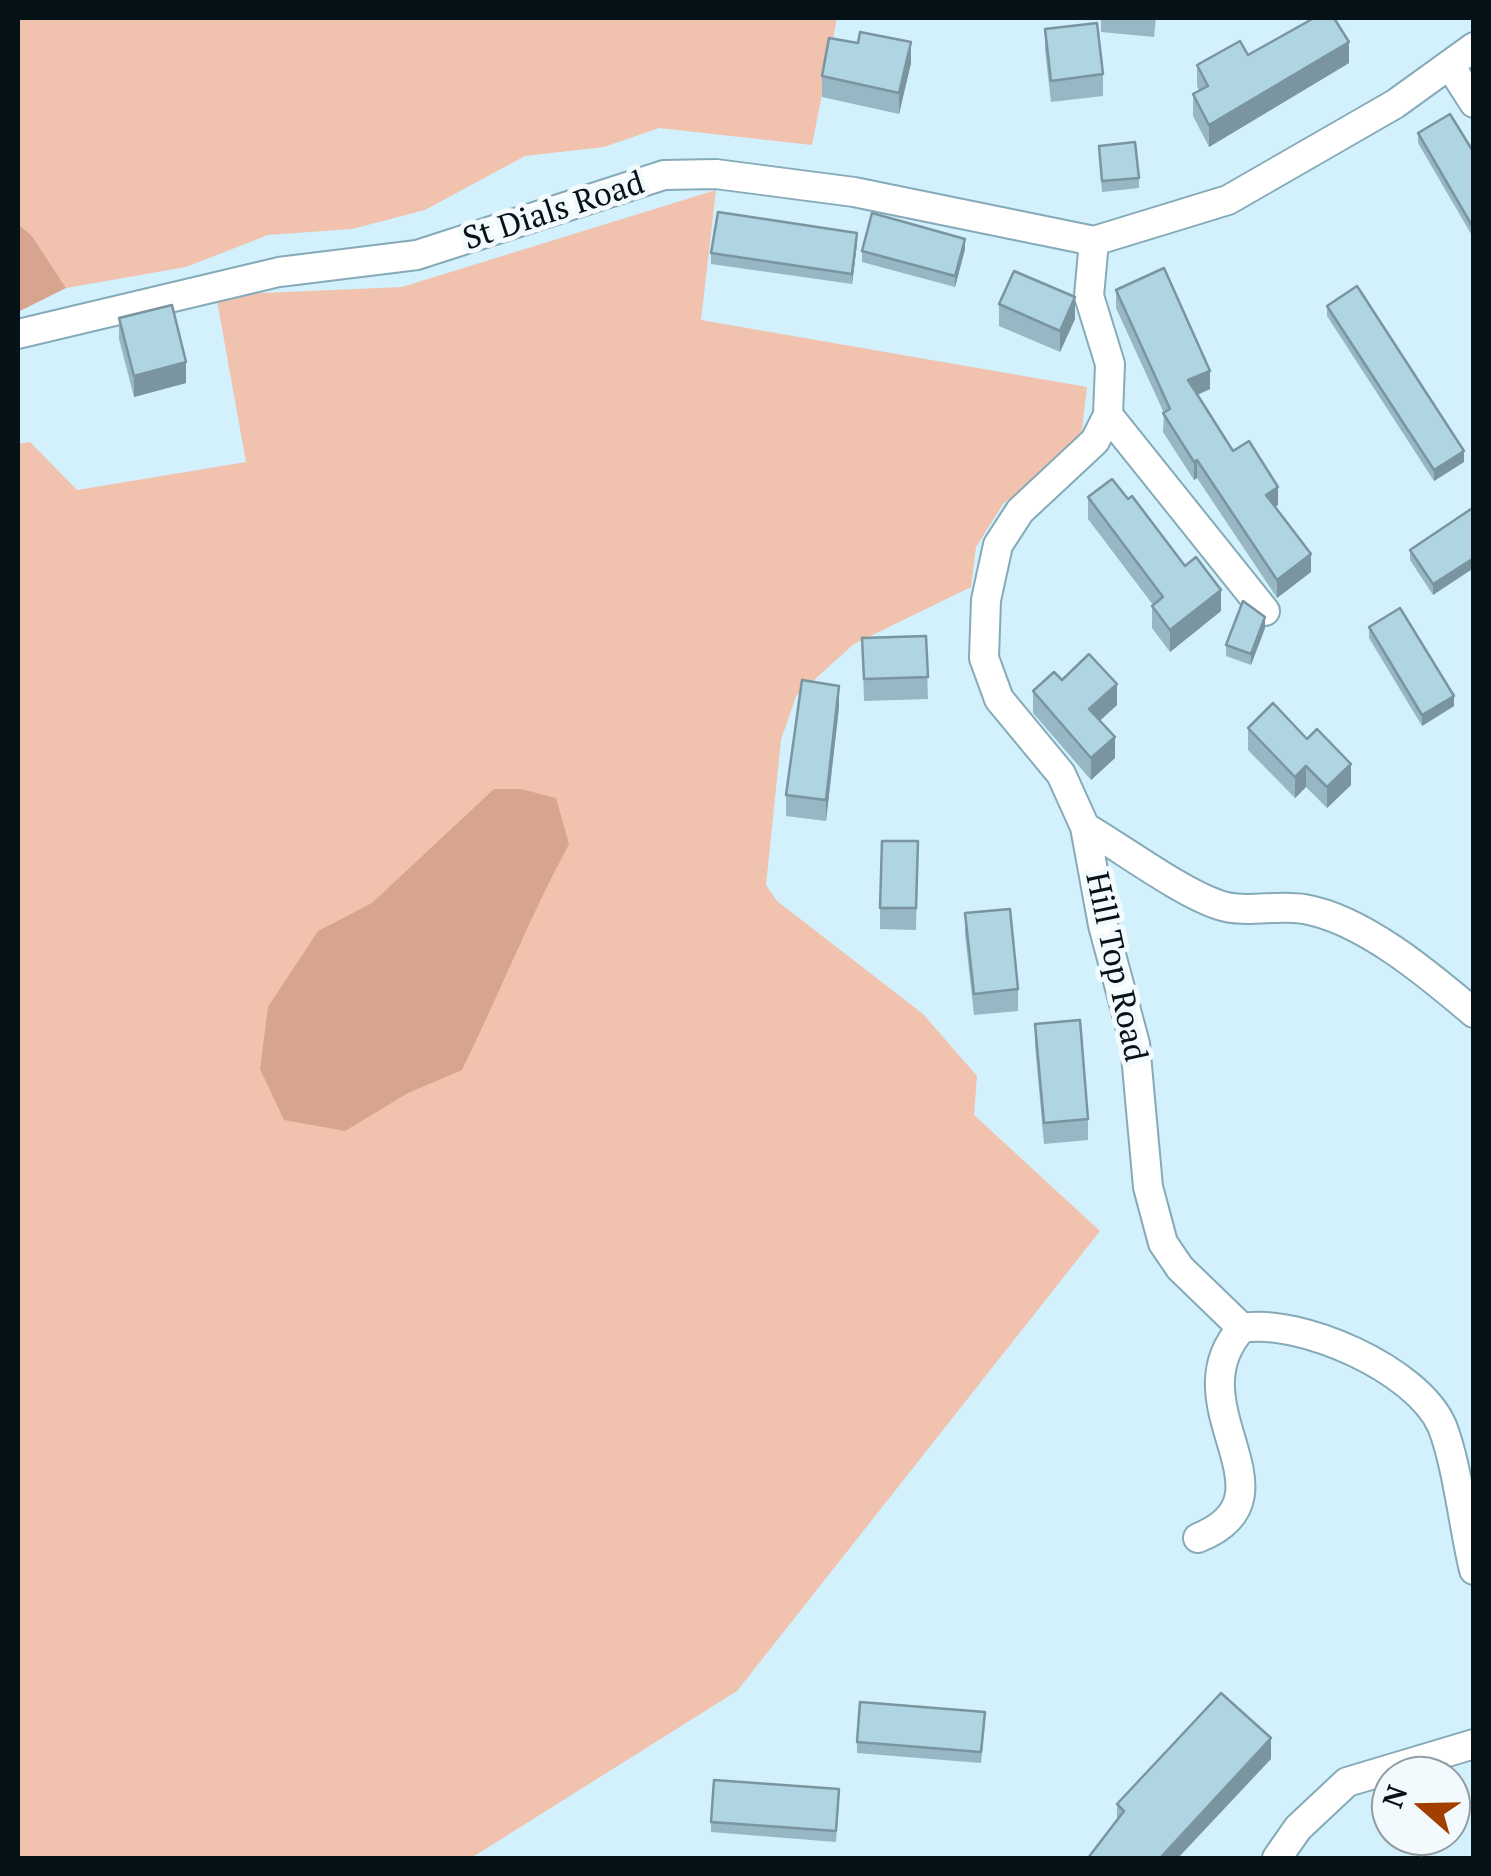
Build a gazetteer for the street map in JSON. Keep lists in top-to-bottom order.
{
  "streets": {
    "street": ["St Dials Road", "Hill Top Road"]
  },
  "north": "left"
}
